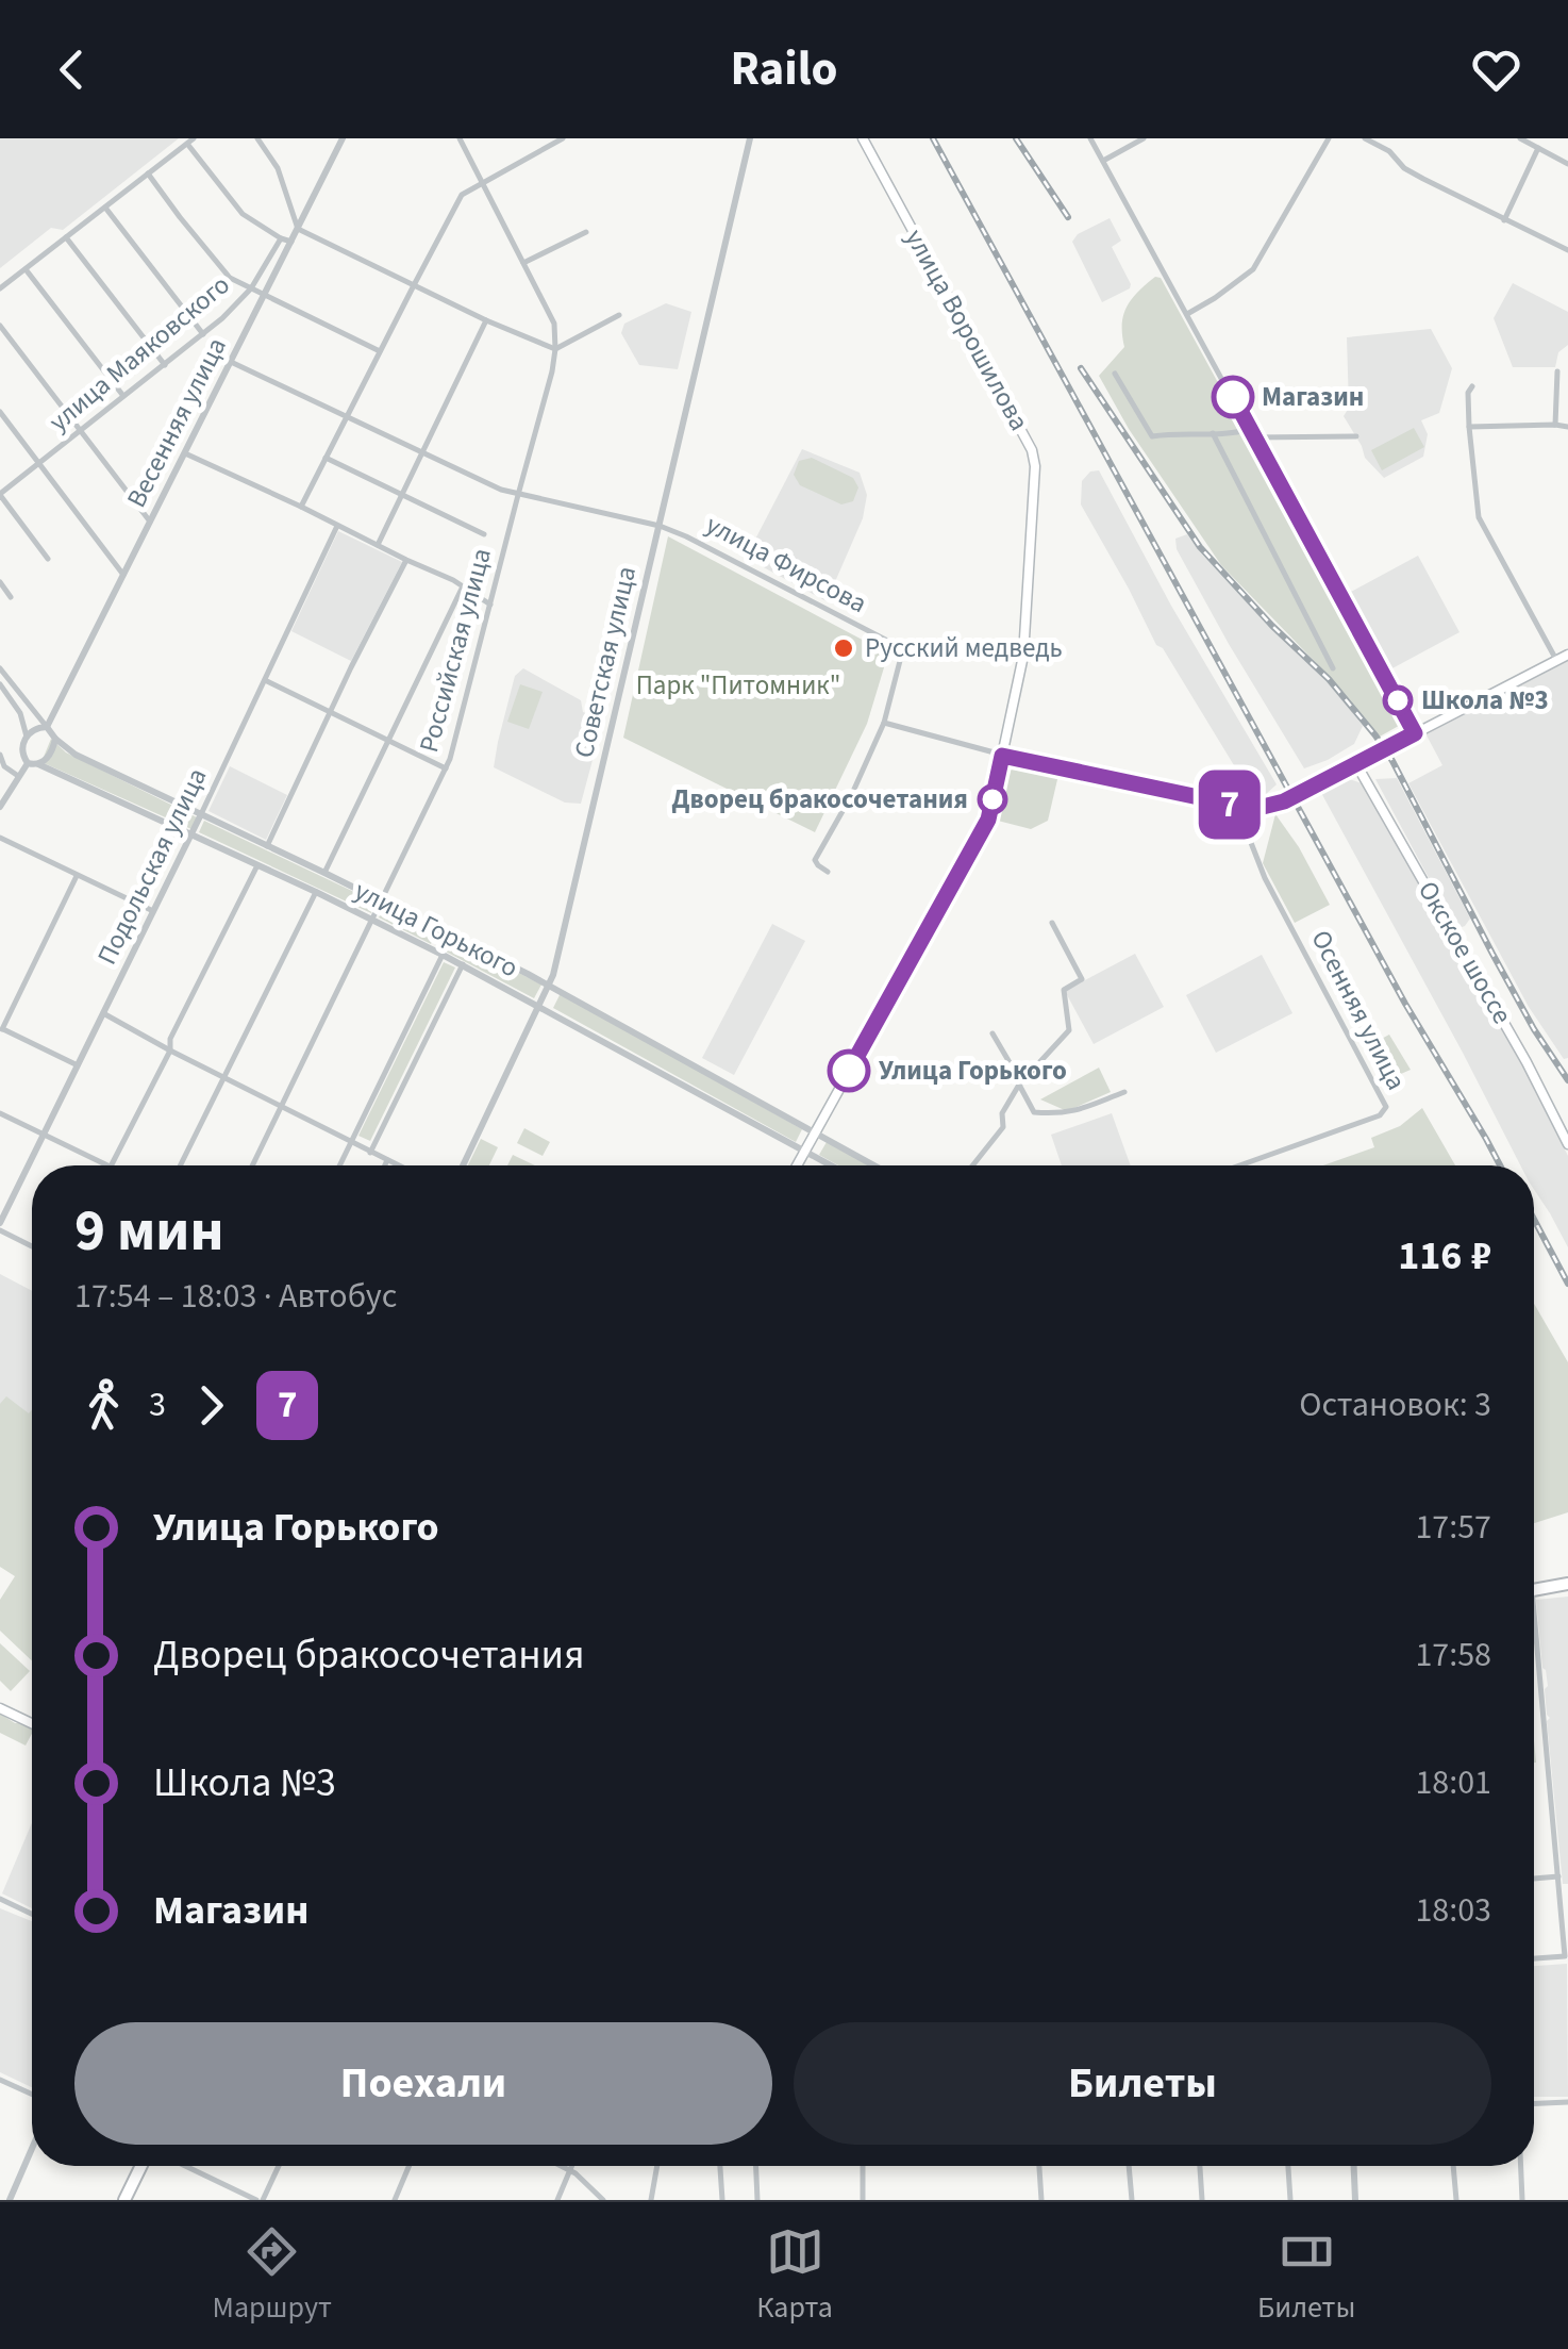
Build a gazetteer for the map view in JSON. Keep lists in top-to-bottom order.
{
  "streets": {
    "main road": ["улица Ворошилова", "Окское шоссе"],
    "street": [
      "улица Маяковского",
      "Весенняя улица",
      "улица Фирсова",
      "Российская улица",
      "Советская улица",
      "Подольская улица",
      "улица Горького",
      "Осенняя улица"
    ]
  },
  "crossings": [
    ["улица Ворошилова", "улица Горького"],
    ["Весенняя улица", "улица Фирсова"],
    ["Весенняя улица", "улица Горького"],
    ["улица Фирсова", "Российская улица"],
    ["улица Фирсова", "Советская улица"],
    ["Российская улица", "улица Горького"],
    ["Советская улица", "улица Горького"],
    ["Подольская улица", "улица Горького"]
  ],
  "parks": ["Парк \"Питомник\""],
  "places": [
    "Магазин",
    "Русский медведь",
    "Школа №3",
    "Дворец бракосочетания",
    "Улица Горького"
  ],
  "lines": ["bus line 7"],
  "page": {
    "header": "Railo",
    "on_map": "7",
    "heading": ["9 мин", "17:54 – 18:03 · Автобус", "116 ₽"],
    "legs": ["3", "7", "Остановок: 3"],
    "list": [
      {
        "name": "Улица Горького",
        "value": "17:57"
      },
      {
        "name": "Дворец бракосочетания",
        "value": "17:58"
      },
      {
        "name": "Школа №3",
        "value": "18:01"
      },
      {
        "name": "Магазин",
        "value": "18:03"
      }
    ],
    "buttons": ["Поехали", "Билеты"],
    "tabs": ["Маршрут", "Карта", "Билеты"]
  }
}
